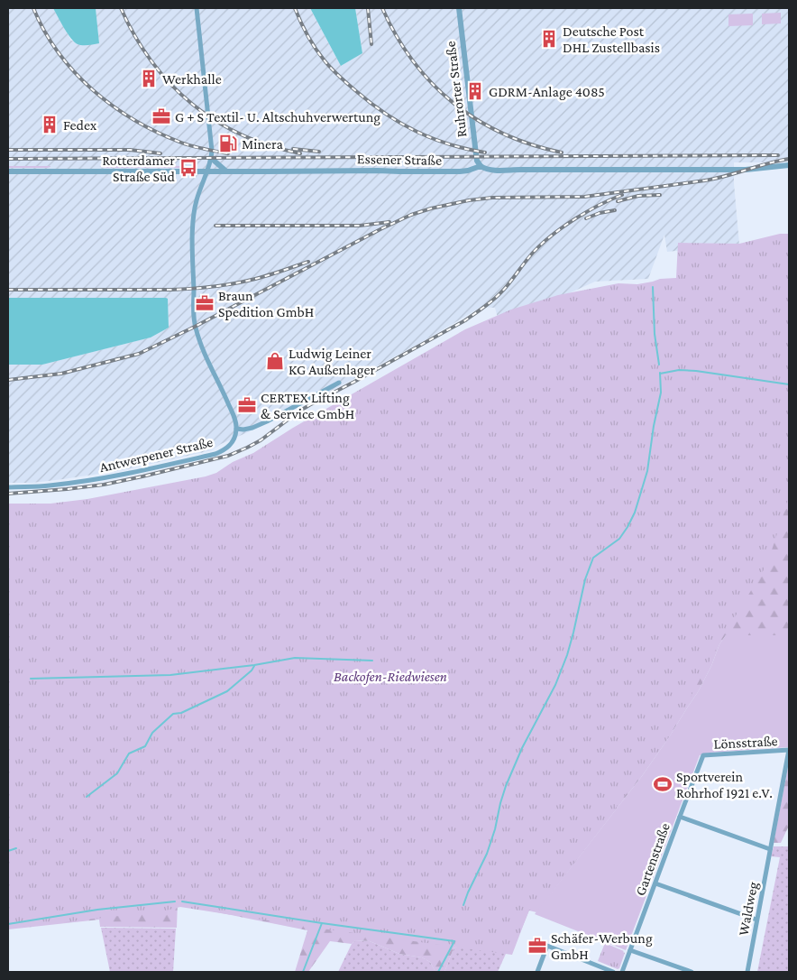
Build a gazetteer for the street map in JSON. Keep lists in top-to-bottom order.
{
  "streets": {
    "street": [
      "Ruhrorter Straße",
      "Essener Straße",
      "Antwerpener Straße",
      "Lönsstraße",
      "Gartenstraße",
      "Waldweg"
    ]
  },
  "crossings": [
    ["Ruhrorter Straße", "Essener Straße"],
    ["Lönsstraße", "Gartenstraße"],
    ["Lönsstraße", "Waldweg"]
  ],
  "parks": ["Backofen-Riedwiesen"],
  "places": {
    "building": [
      "Deutsche Post DHL Zustellbasis",
      "Werkhalle",
      "GDRM-Anlage 4085",
      "Fedex"
    ],
    "office": [
      "G + S Textil- U. Altschuhverwertung",
      "Braun Spedition GmbH",
      "CERTEX Lifting & Service GmbH",
      "Schäfer-Werbung GmbH"
    ],
    "fuel station": ["Minera"],
    "bus stop": ["Rotterdamer Straße Süd"],
    "shop": ["Ludwig Leiner KG Außenlager"],
    "sports": ["Sportverein Rohrhof 1921 e.V."]
  }
}
